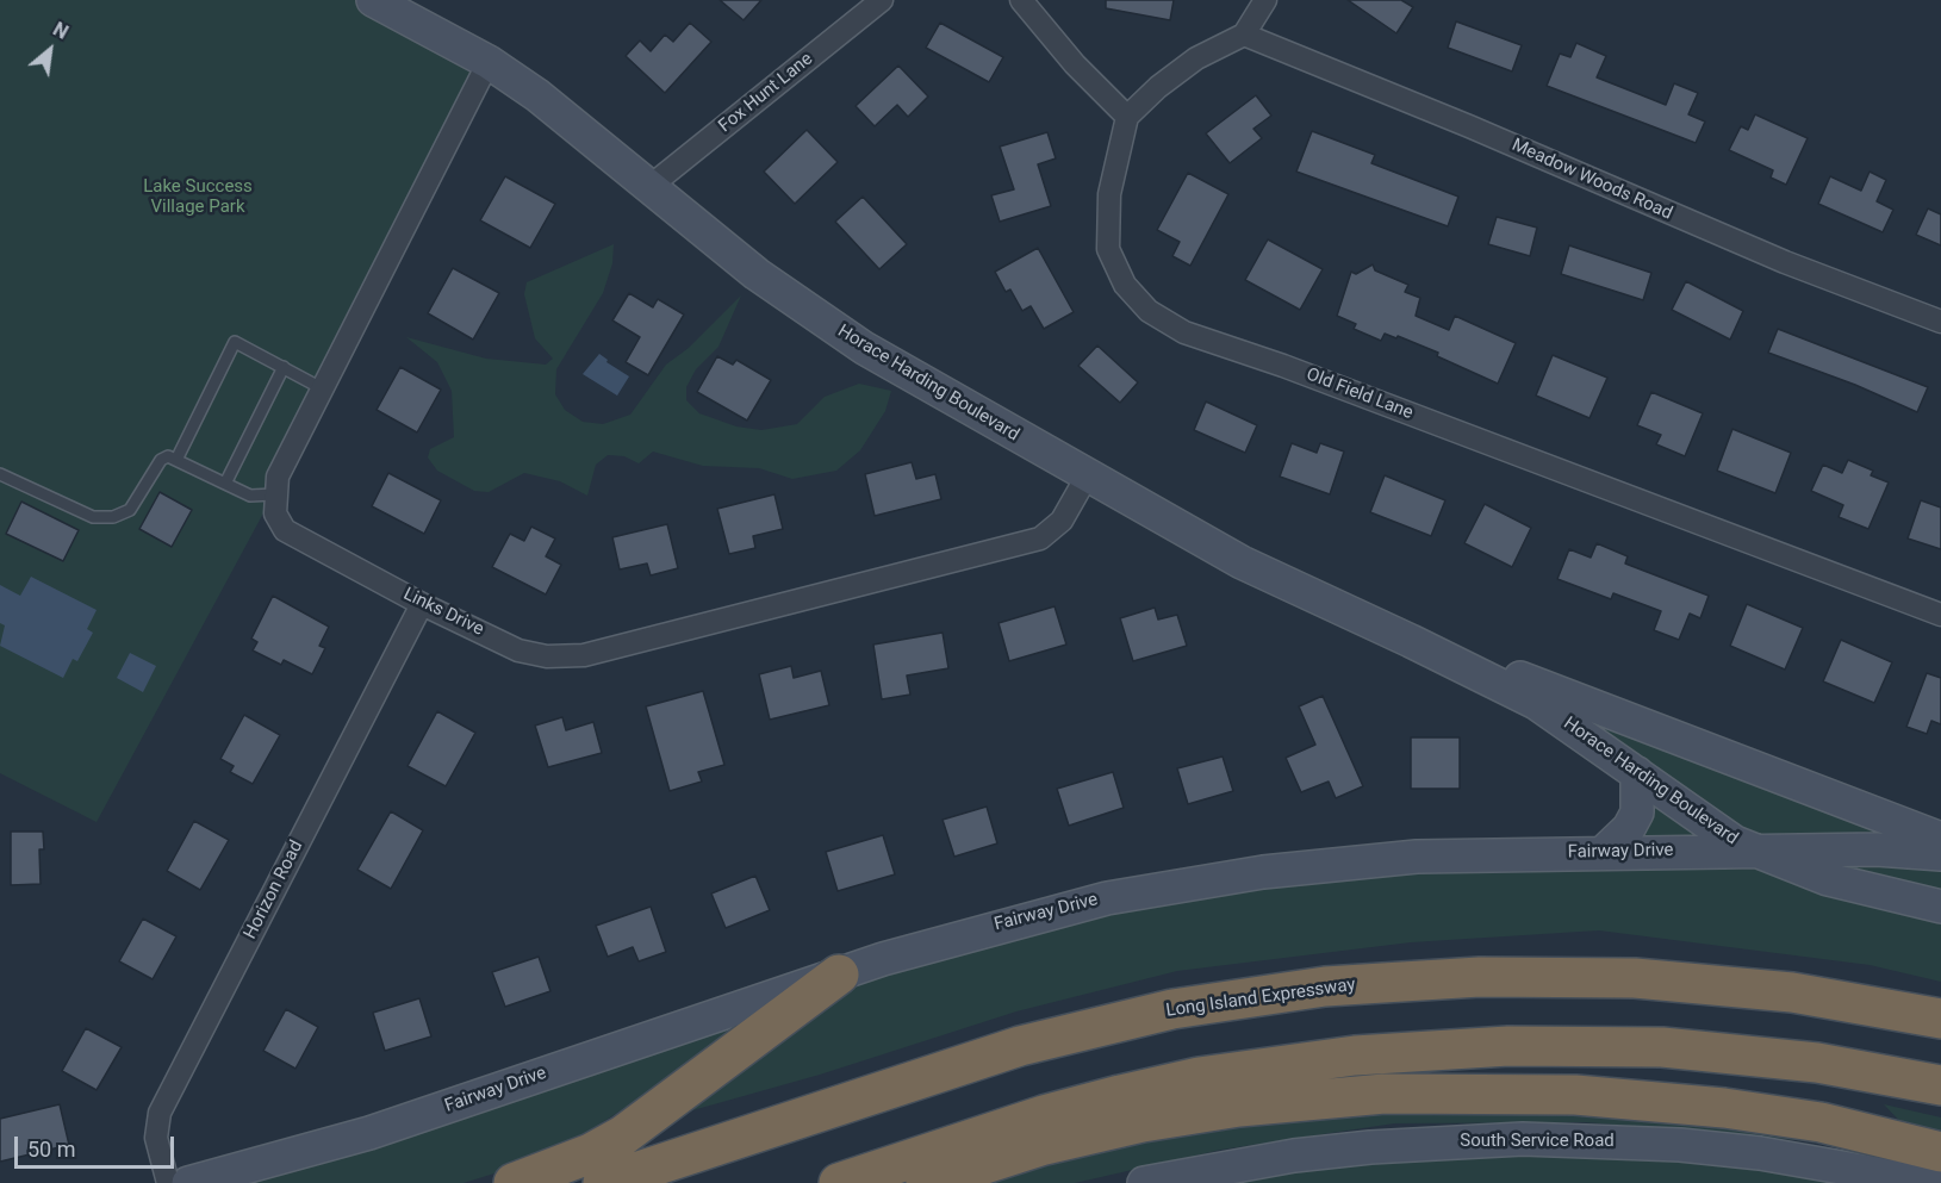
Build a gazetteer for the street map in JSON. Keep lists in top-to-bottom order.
{
  "streets": {
    "highway": ["Long Island Expressway"],
    "main road": ["Horace Harding Boulevard", "Fairway Drive", "South Service Road"],
    "street": [
      "Fox Hunt Lane",
      "Meadow Woods Road",
      "Old Field Lane",
      "Links Drive",
      "Horizon Road"
    ]
  },
  "crossings": [
    ["Fox Hunt Lane", "Horace Harding Boulevard"],
    ["Horace Harding Boulevard", "Links Drive"],
    ["Horace Harding Boulevard", "Fairway Drive"],
    ["Links Drive", "Horizon Road"]
  ],
  "parks": ["Lake Success Village Park"],
  "scale_bar": "50 m",
  "north": "top right"
}
